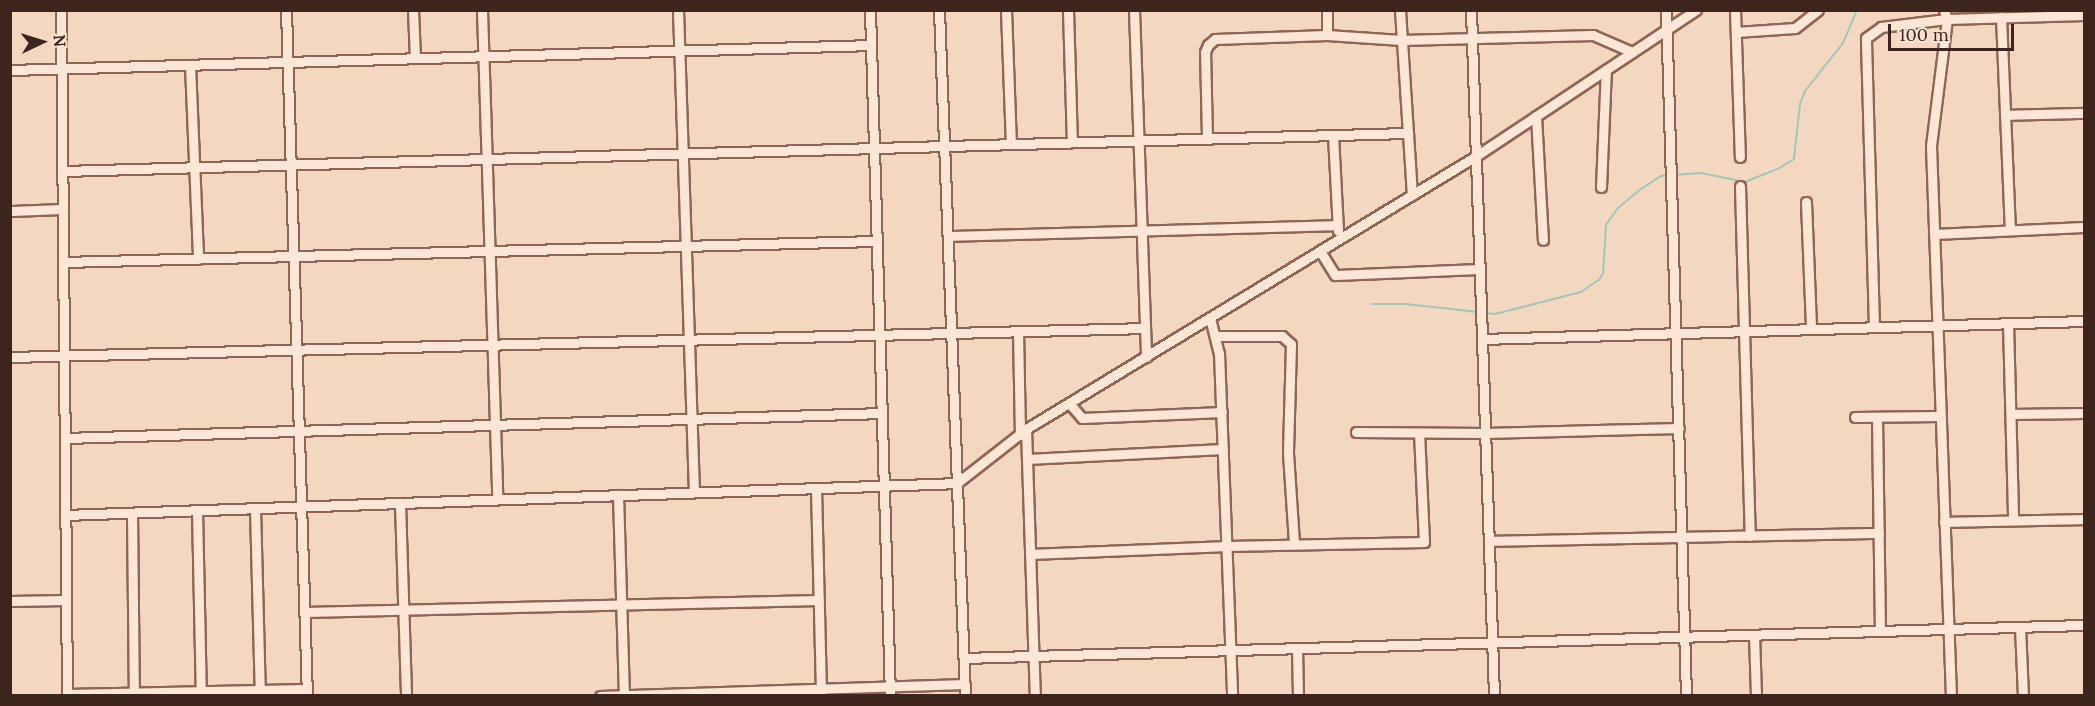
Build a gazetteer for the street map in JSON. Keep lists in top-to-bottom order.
{
  "scale_bar": "100 m",
  "north": "right"
}
